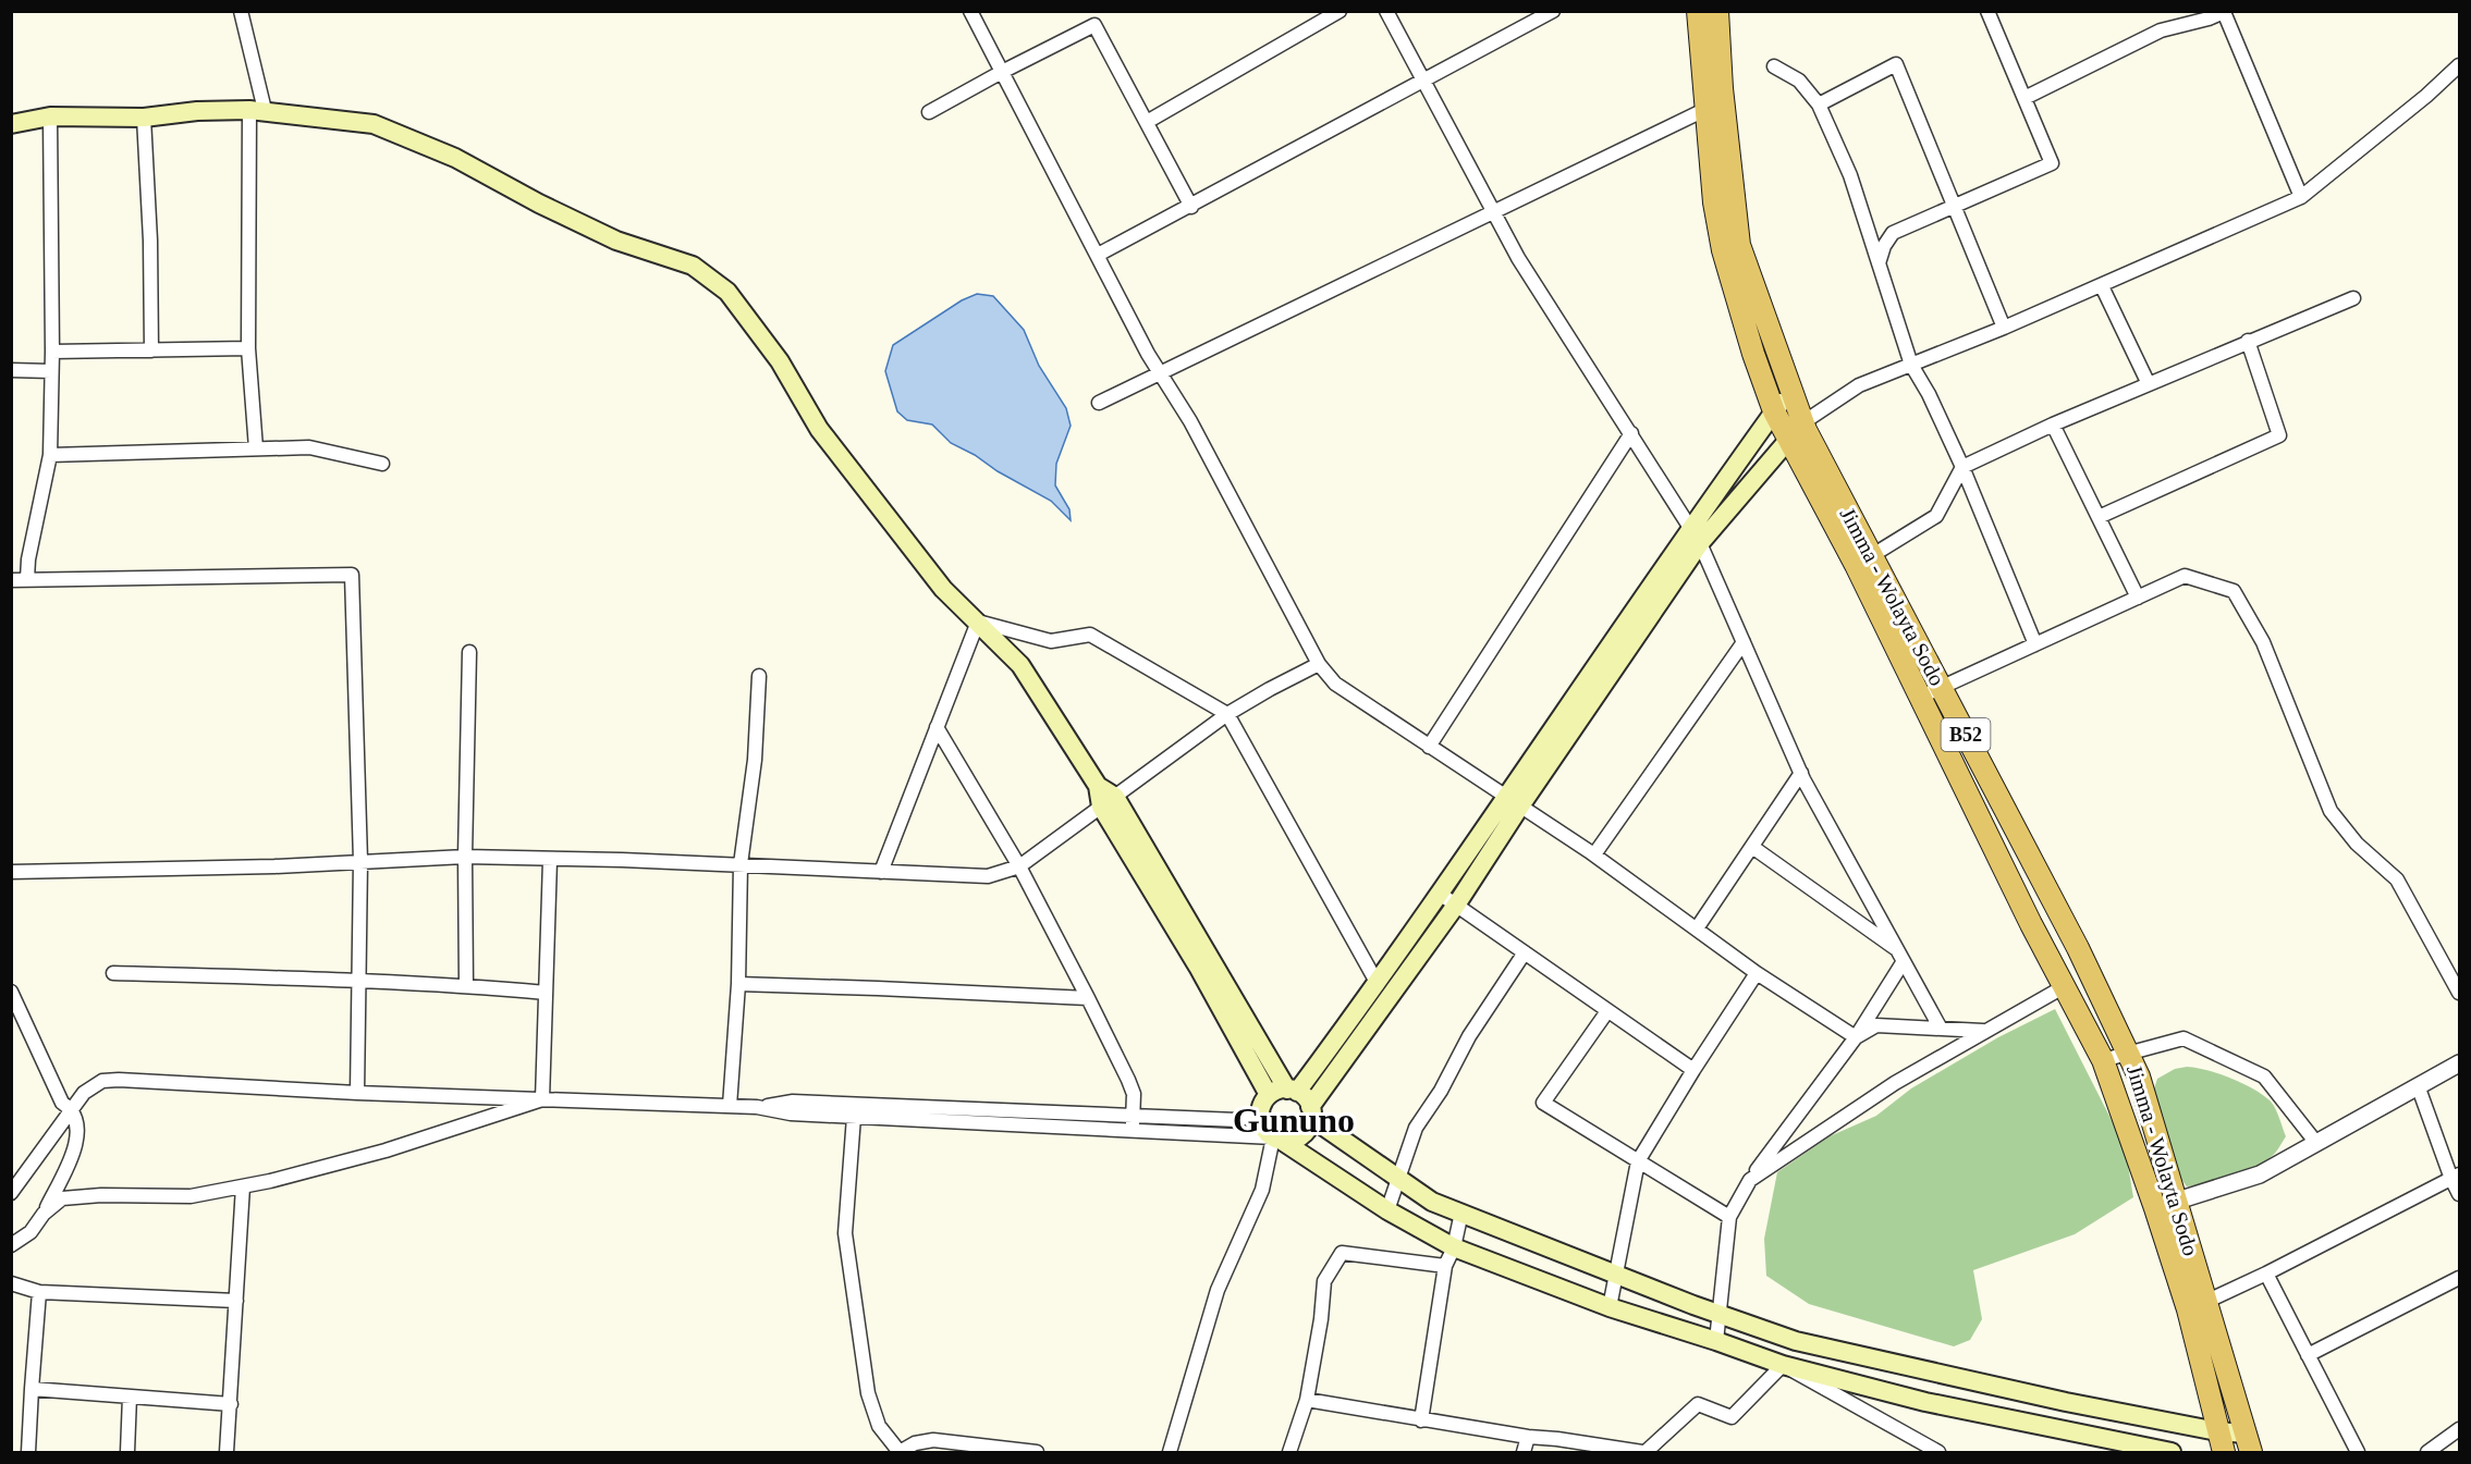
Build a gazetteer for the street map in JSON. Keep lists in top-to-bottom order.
{
  "streets": {
    "highway": ["Jimma - Wolayta Sodo", "B52"]
  },
  "districts": ["Gununo"]
}
